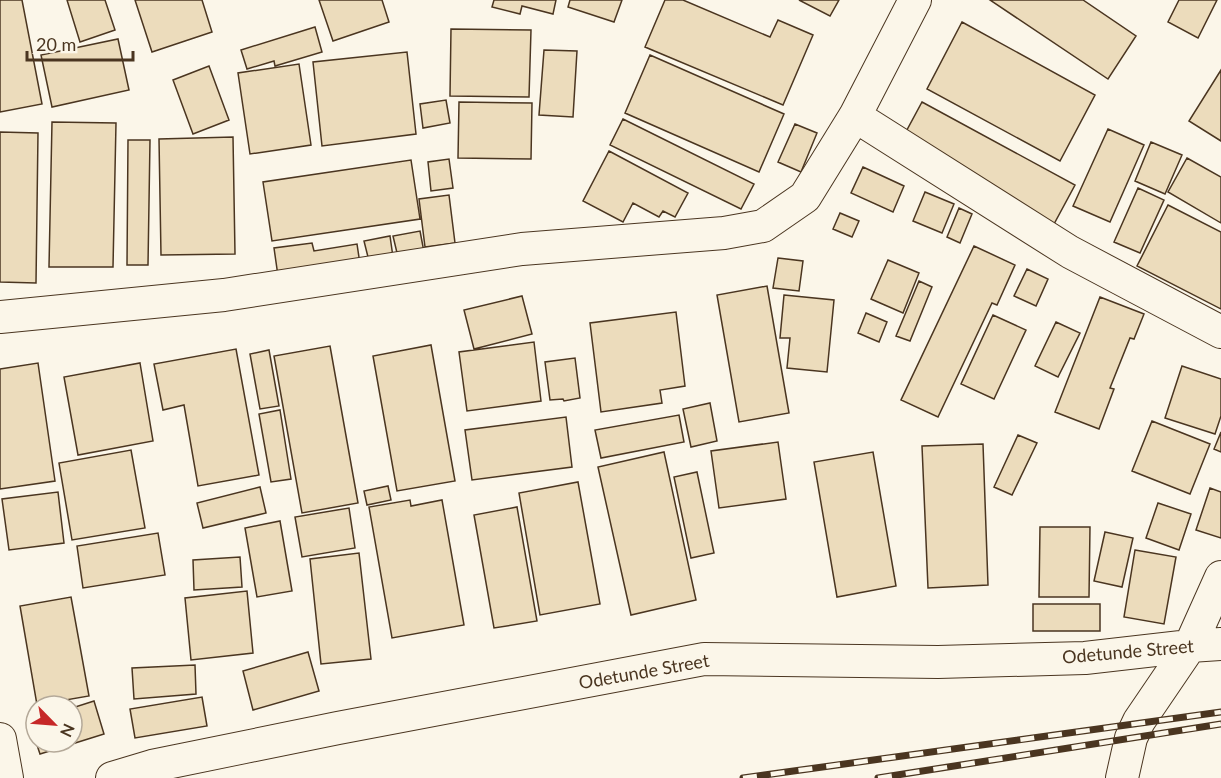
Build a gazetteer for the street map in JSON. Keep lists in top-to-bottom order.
{
  "streets": {
    "street": ["Odetunde Street"]
  },
  "scale_bar": "20 m",
  "north": "bottom right"
}
